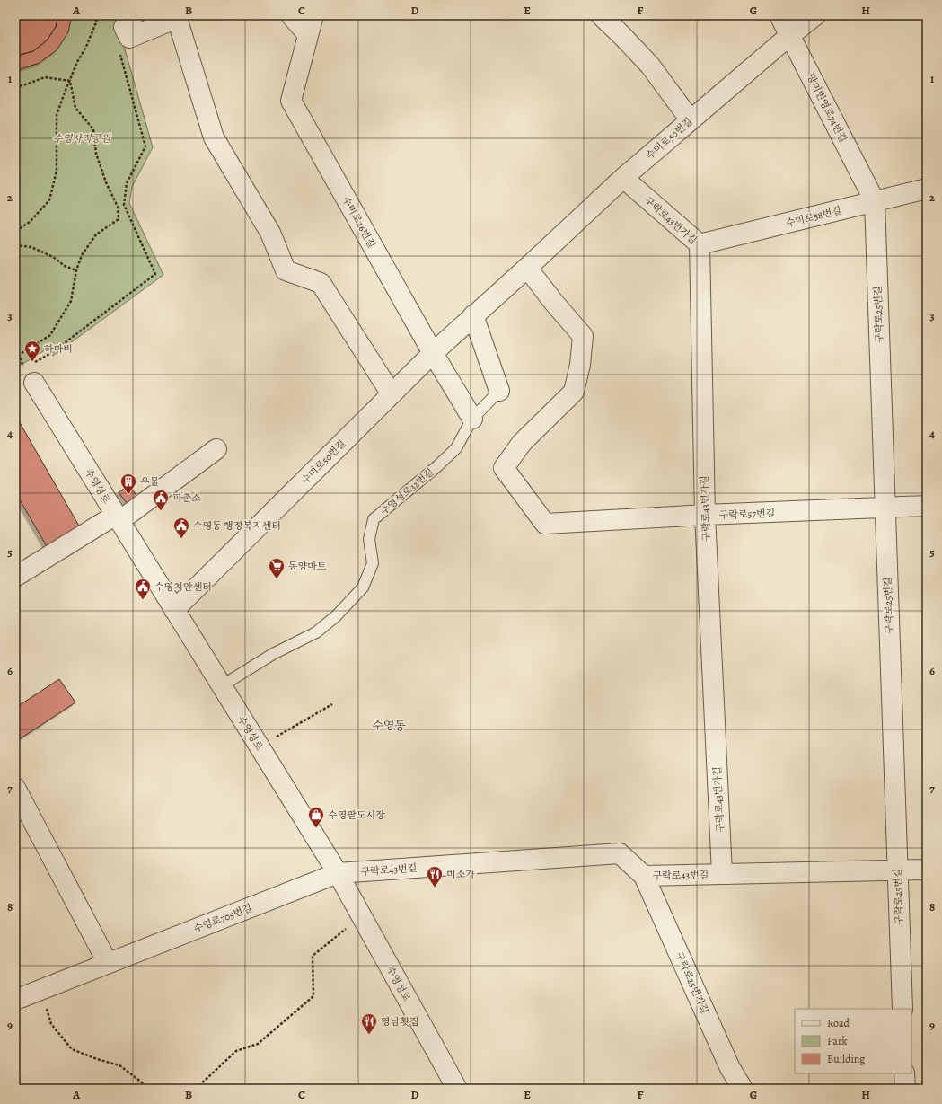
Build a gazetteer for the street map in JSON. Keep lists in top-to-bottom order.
{
  "streets": {
    "street": [
      "망미번영로74번길",
      "수미로50번길",
      "수미로58번길",
      "구락로43번가길",
      "수미로26번길",
      "구락로25번길",
      "수영성로",
      "구락로57번길",
      "구락로43번길",
      "수영로705번길",
      "구락로25번가길"
    ],
    "lane": ["수영성로32번길"]
  },
  "crossings": [
    ["망미번영로74번길", "수미로50번길"],
    ["망미번영로74번길", "수미로58번길"],
    ["망미번영로74번길", "구락로25번길"],
    ["수미로50번길", "구락로43번가길"],
    ["수미로50번길", "수미로26번길"],
    ["수미로50번길", "수영성로"],
    ["수미로50번길", "구락로57번길"],
    ["수미로58번길", "구락로43번가길"],
    ["수미로58번길", "구락로25번길"],
    ["구락로43번가길", "구락로57번길"],
    ["구락로43번가길", "구락로43번길"],
    ["수미로26번길", "수영성로32번길"],
    ["구락로25번길", "구락로57번길"],
    ["구락로25번길", "구락로43번길"],
    ["수영성로", "수영성로32번길"],
    ["수영성로", "구락로43번길"],
    ["수영성로", "수영로705번길"],
    ["구락로43번길", "수영로705번길"],
    ["구락로43번길", "구락로25번가길"]
  ],
  "districts": ["수영동"],
  "parks": ["수영사적공원"],
  "places": {
    "place": ["하마비"],
    "building": ["우물"],
    "public building": ["파출소", "수영동 행정복지센터", "수영치안센터"],
    "supermarket": ["동양마트"],
    "shop": ["수영팔도시장"],
    "restaurant": ["미소가", "영남횟집"]
  },
  "legend": ["Road", "Park", "Building"],
  "grid": {
    "columns": [
      "A",
      "B",
      "C",
      "D",
      "E",
      "F",
      "G",
      "H"
    ],
    "rows": [
      "1",
      "2",
      "3",
      "4",
      "5",
      "6",
      "7",
      "8",
      "9"
    ]
  }
}
